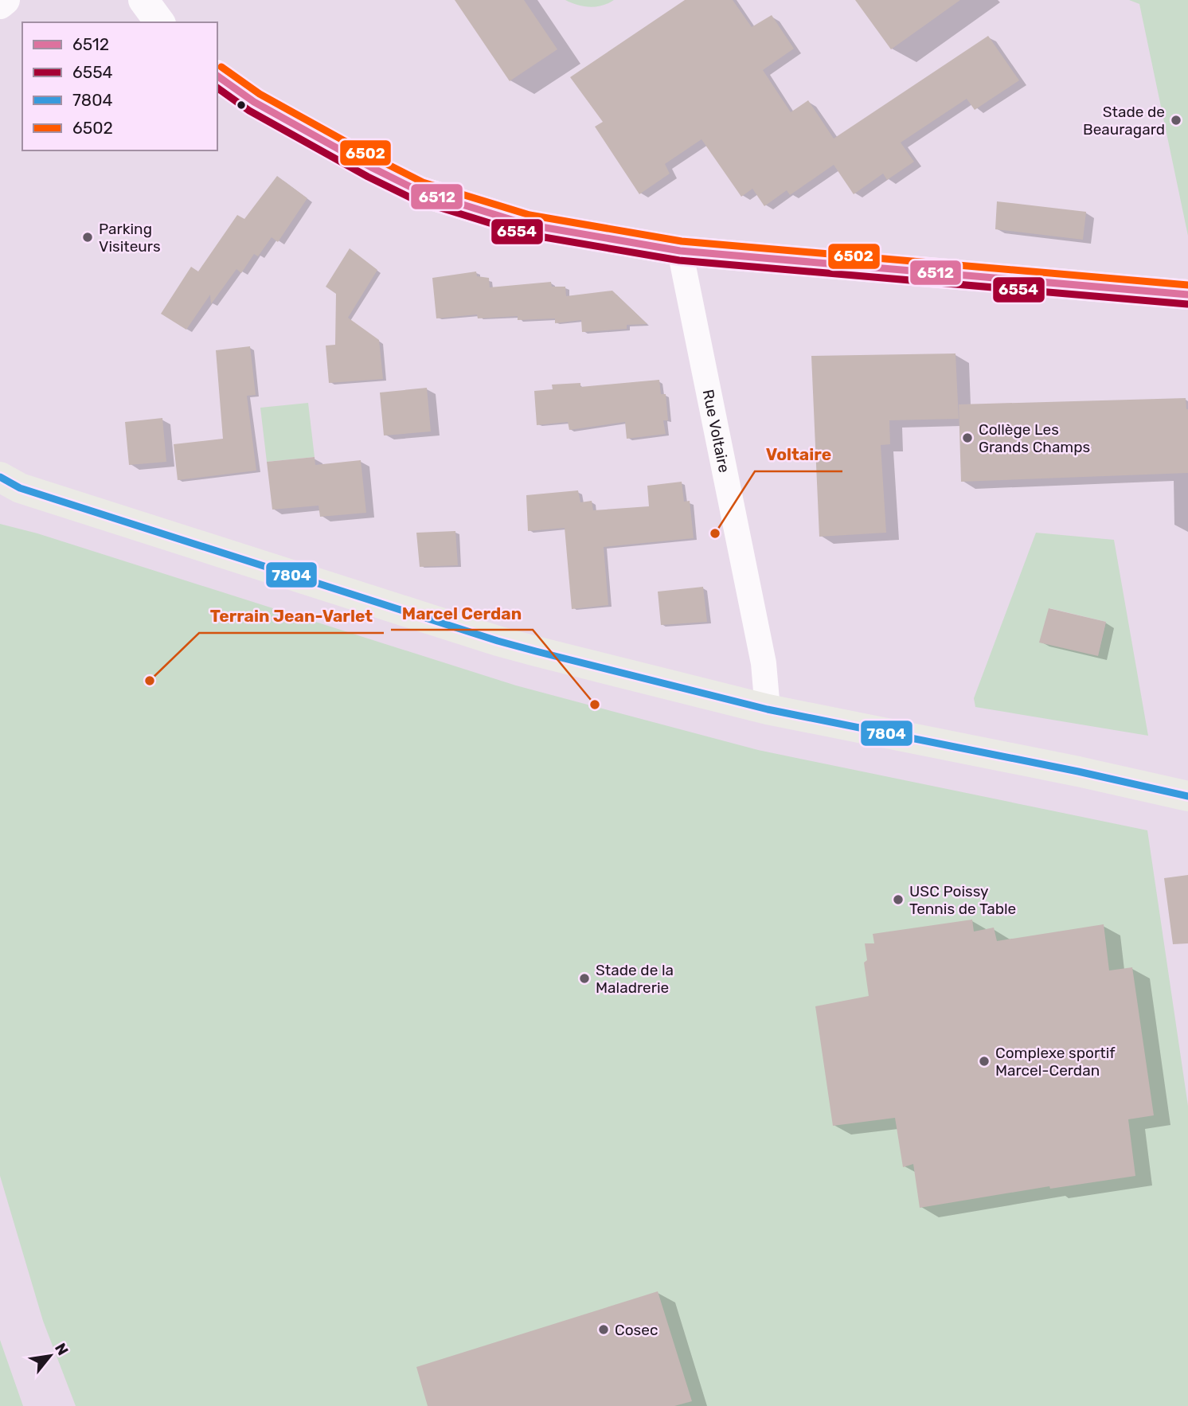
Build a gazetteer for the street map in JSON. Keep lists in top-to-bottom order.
{
  "streets": {
    "street": ["Rue Voltaire"]
  },
  "places": [
    "Stade de Beauragard",
    "Parking Visiteurs",
    "Collège Les Grands Champs",
    "Voltaire",
    "Terrain Jean-Varlet",
    "Marcel Cerdan",
    "USC Poissy Tennis de Table",
    "Stade de la Maladrerie",
    "Complexe sportif Marcel-Cerdan",
    "Cosec"
  ],
  "lines": [
    "transit line 6502",
    "transit line 6512",
    "transit line 6554",
    "transit line 7804"
  ],
  "legend": [
    "6512",
    "6554",
    "7804",
    "6502"
  ],
  "north": "top right"
}
